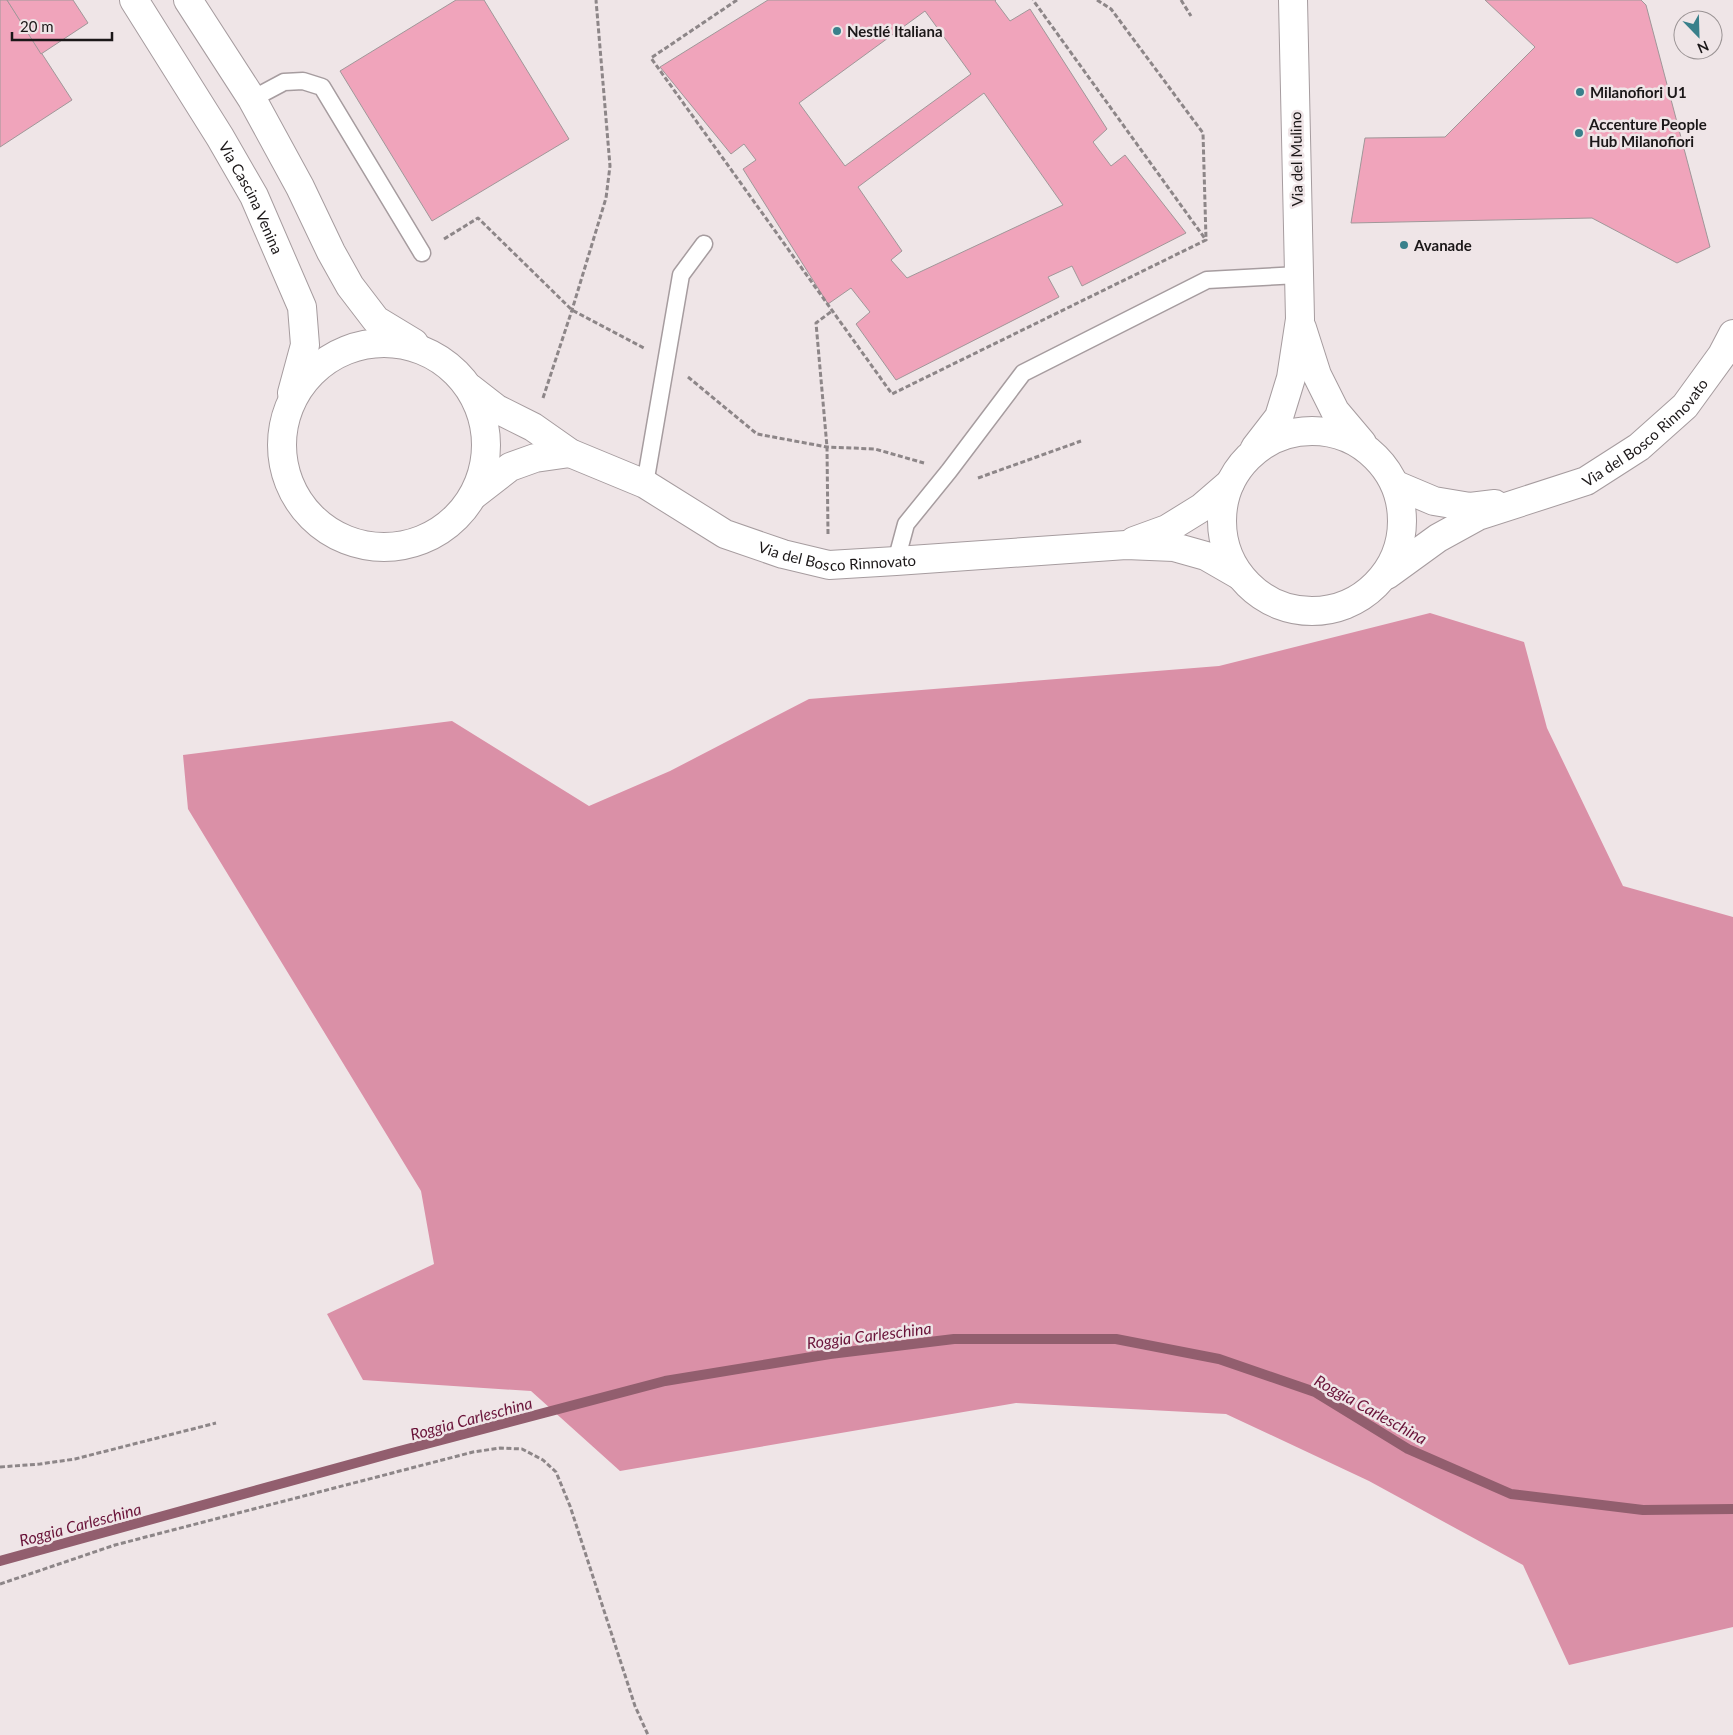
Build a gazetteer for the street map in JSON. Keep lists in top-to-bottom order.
{
  "streets": {
    "street": ["Via del Mulino", "Via Cascina Venina", "Via del Bosco Rinnovato"]
  },
  "crossings": [
    ["Via del Mulino", "Via del Bosco Rinnovato"]
  ],
  "water": ["Roggia Carleschina"],
  "places": [
    "Nestlé Italiana",
    "Milanofiori U1",
    "Accenture People Hub Milanofiori",
    "Avanade"
  ],
  "scale_bar": "20 m",
  "north": "bottom right"
}
